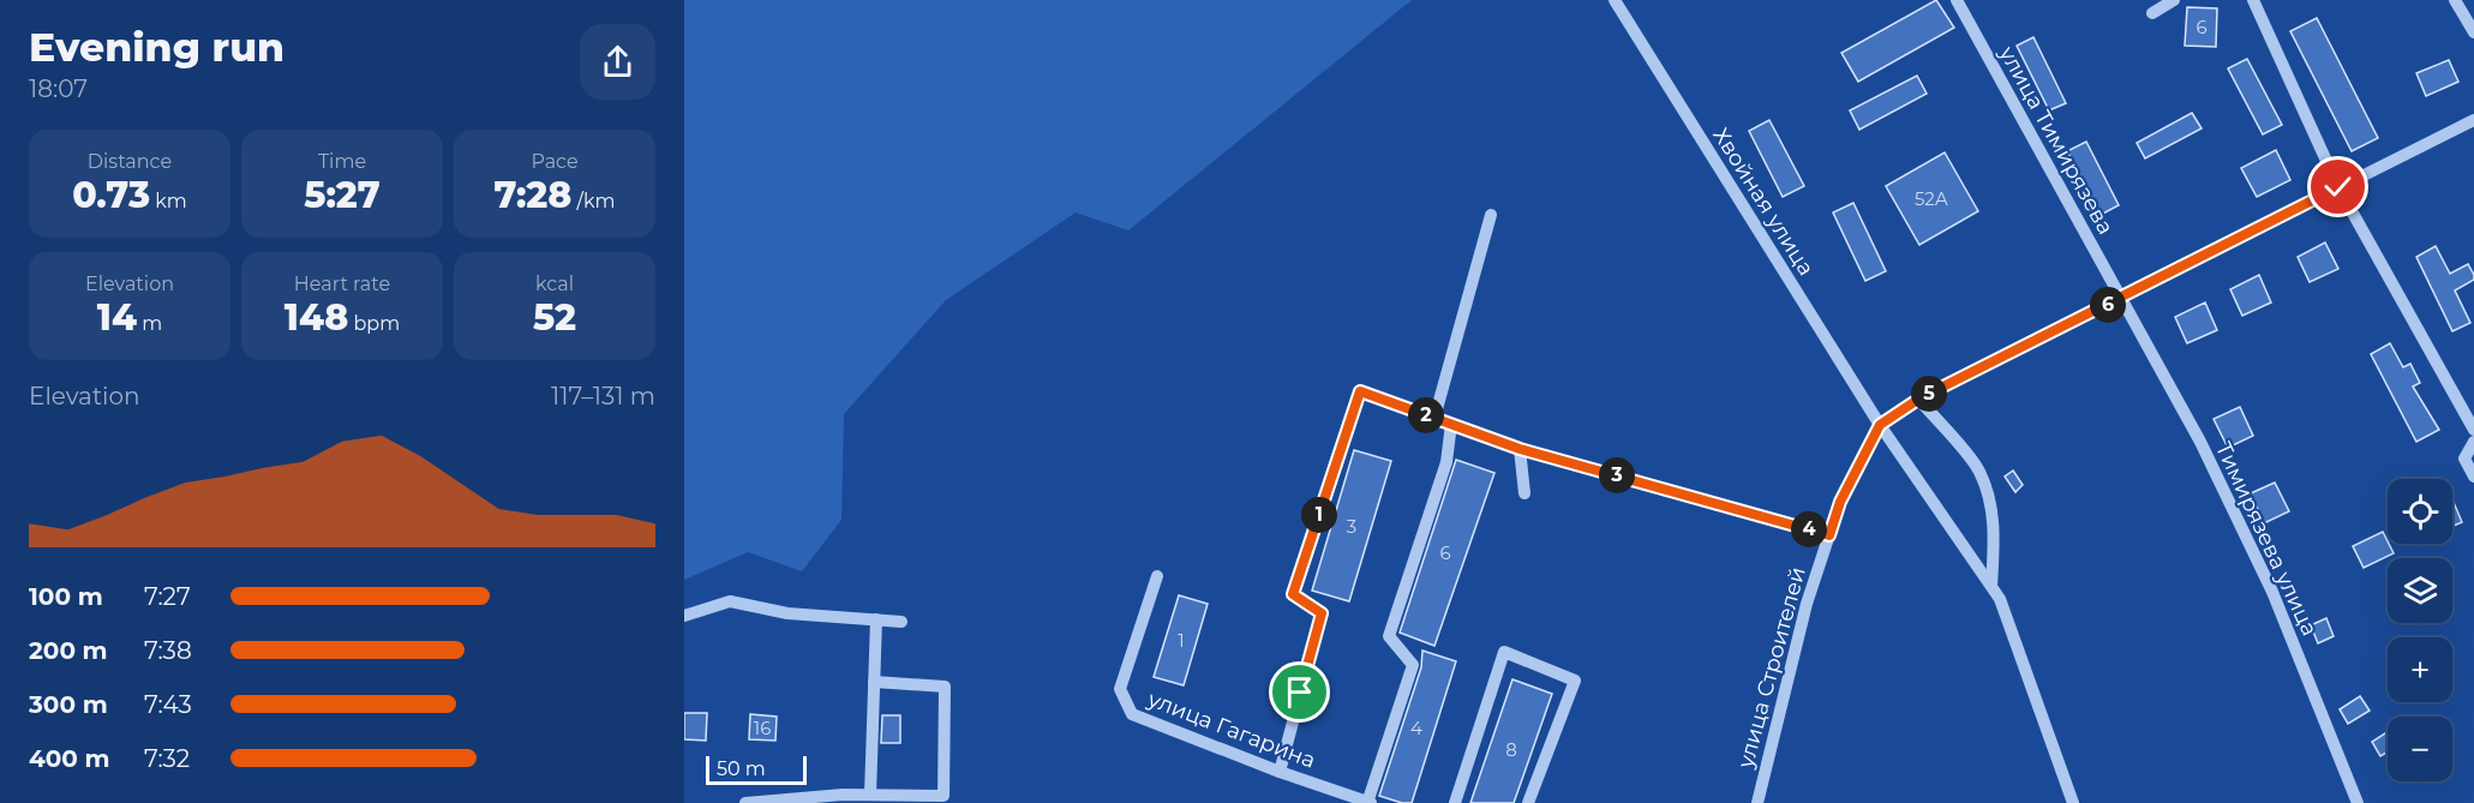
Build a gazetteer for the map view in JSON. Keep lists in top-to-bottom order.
{
  "streets": {
    "street": [
      "улица Тимирязева",
      "Хвойная улица",
      "Тимирязева улица",
      "улица Строителей",
      "улица Гагарина"
    ]
  },
  "crossings": [
    ["улица Тимирязева", "Тимирязева улица"],
    ["Хвойная улица", "улица Строителей"]
  ],
  "house_numbers": [
    "6",
    "52А",
    "3",
    "6",
    "1",
    "16",
    "4",
    "8"
  ],
  "scale_bar": "50 m",
  "page": {
    "heading": ["Evening run", "18:07"],
    "stats": [
      ["Distance", "0.73 km"],
      ["Time", "5:27"],
      ["Pace", "7:28 /km"],
      ["Elevation", "14 m"],
      ["Heart rate", "148 bpm"],
      ["kcal", "52"]
    ],
    "pins": [
      "6",
      "5",
      "2",
      "3",
      "1",
      "4"
    ],
    "chart": ["Elevation", "117–131 m"],
    "map_buttons": ["+", "−"],
    "list": [
      {
        "name": "100 m",
        "note": "7:27"
      },
      {
        "name": "200 m",
        "note": "7:38"
      },
      {
        "name": "300 m",
        "note": "7:43"
      },
      {
        "name": "400 m",
        "note": "7:32"
      }
    ],
    "scale": "50 m"
  }
}
